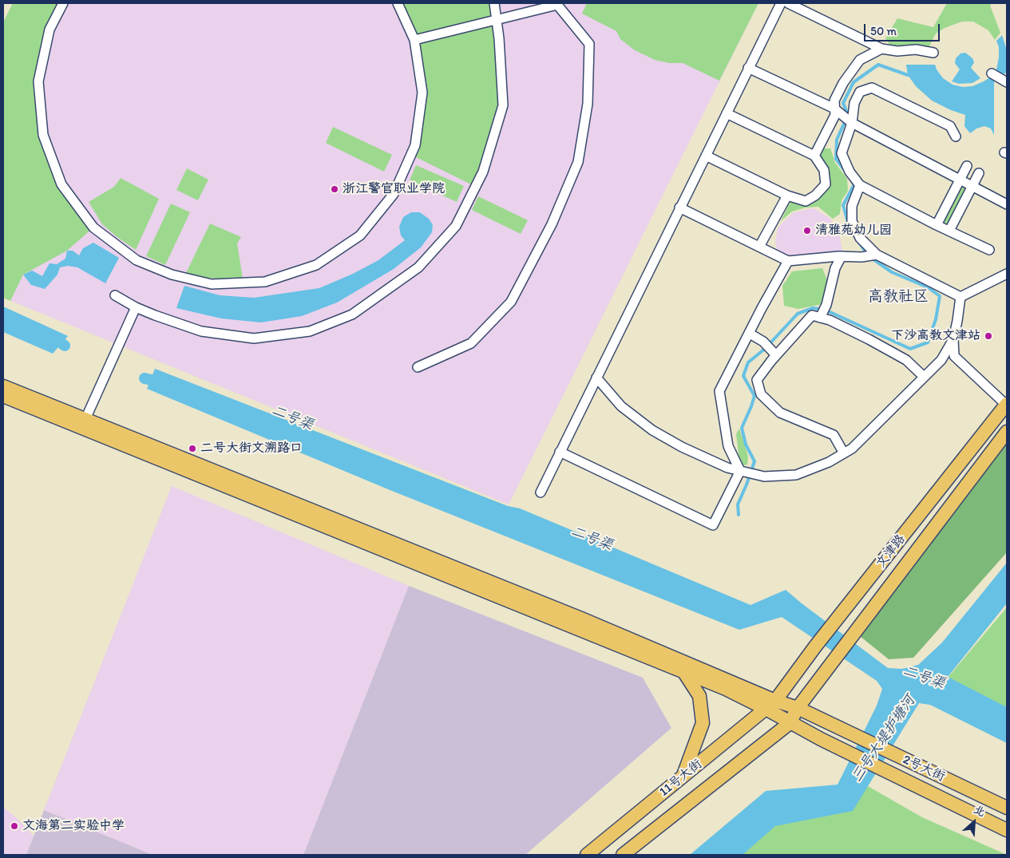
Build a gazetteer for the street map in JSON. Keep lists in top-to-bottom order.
{
  "streets": {
    "main road": ["文津路", "2号大街", "11号大街"]
  },
  "crossings": [
    ["文津路", "2号大街"],
    ["文津路", "11号大街"],
    ["2号大街", "11号大街"]
  ],
  "districts": ["高教社区"],
  "water": ["二号渠", "三号大堤护塘河"],
  "places": [
    "浙江警官职业学院",
    "清雅苑幼儿园",
    "下沙高教文津站",
    "二号大街文溯路口",
    "文海第二实验中学"
  ],
  "scale_bar": "50 m",
  "north": "top right"
}
